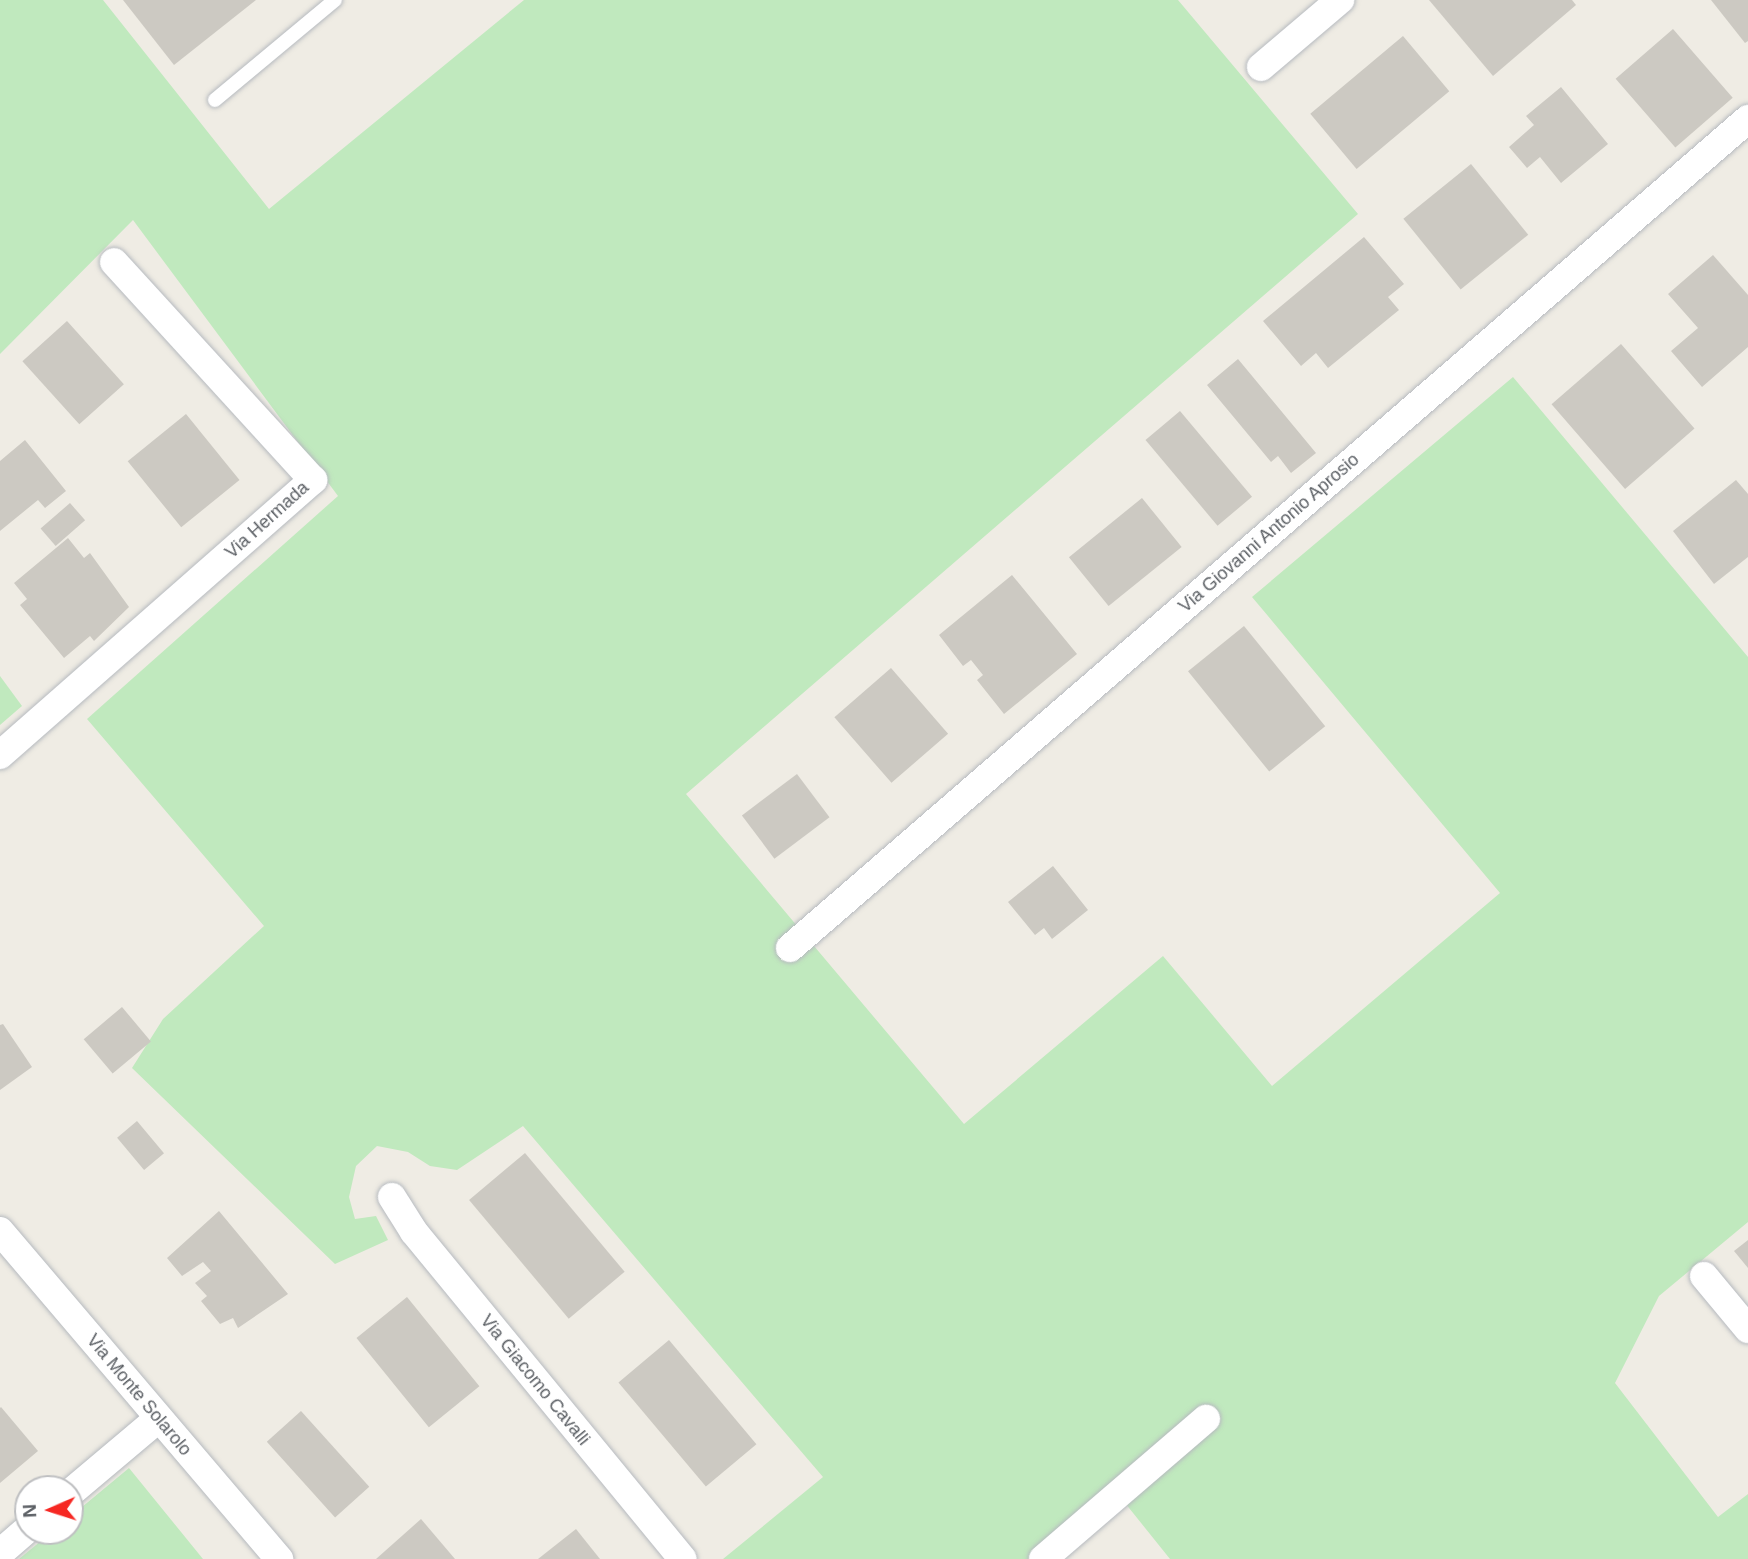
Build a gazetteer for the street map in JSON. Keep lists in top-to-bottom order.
{
  "streets": {
    "street": [
      "Via Hermada",
      "Via Giovanni Antonio Aprosio",
      "Via Giacomo Cavalli",
      "Via Monte Solarolo"
    ]
  },
  "north": "left"
}
